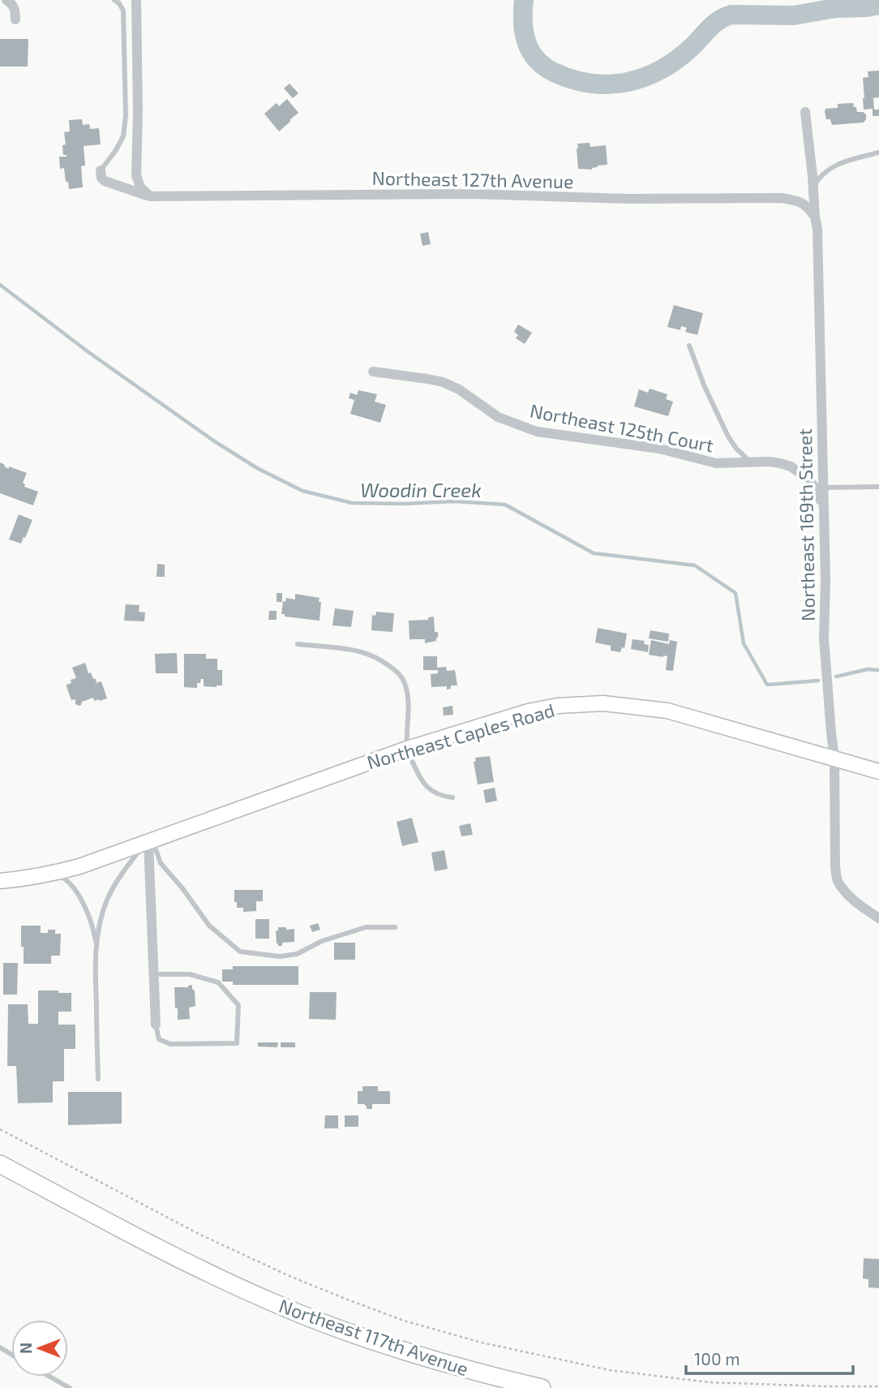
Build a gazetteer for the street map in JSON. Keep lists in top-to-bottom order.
{
  "streets": {
    "highway": ["Northeast 117th Avenue"],
    "main road": ["Northeast Caples Road"],
    "street": ["Northeast 127th Avenue", "Northeast 125th Court", "Northeast 169th Street"]
  },
  "crossings": [
    ["Northeast 127th Avenue", "Northeast 169th Street"],
    ["Northeast 125th Court", "Northeast 169th Street"],
    ["Northeast 169th Street", "Northeast Caples Road"]
  ],
  "water": ["Woodin Creek"],
  "scale_bar": "100 m",
  "north": "left"
}
